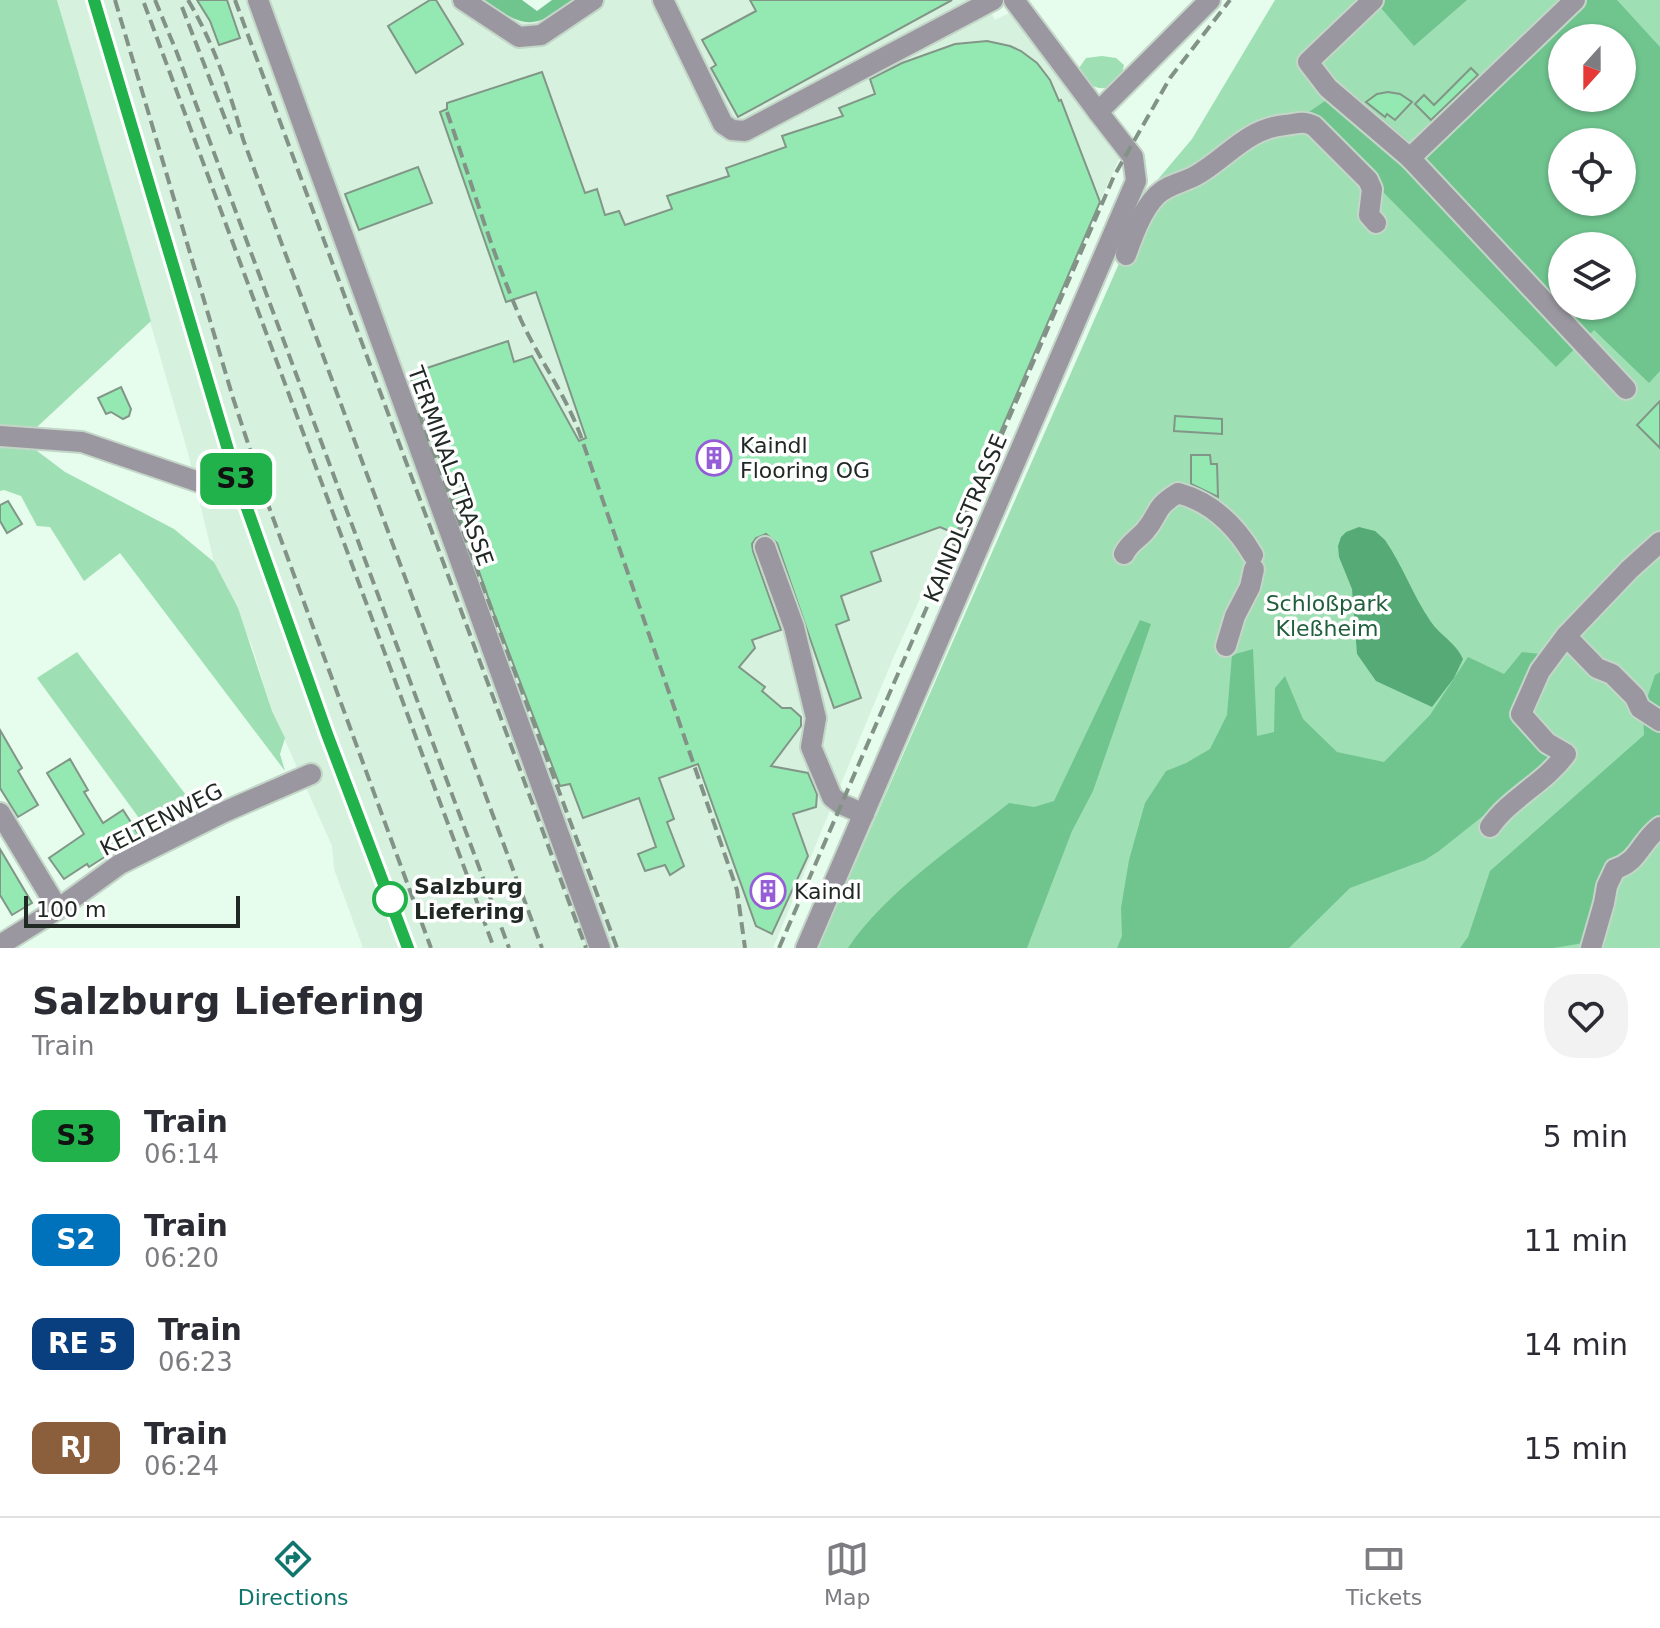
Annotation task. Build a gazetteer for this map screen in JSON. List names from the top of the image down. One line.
{"streets":{"street":["TERMINALSTRASSE","KAINDLSTRASSE","KELTENWEG"]},"parks":["Schloßpark Kleßheim"],"places":{"building":["Kaindl Flooring OG","Kaindl"],"other":["Salzburg Liefering"]},"scale_bar":"100 m","north":"bottom","page":{"on_map":"S3","scale":"100 m","heading":["Salzburg Liefering","Train"],"list":[{"mark":"S3","name":"Train","note":"06:14","value":"5 min"},{"mark":"S2","name":"Train","note":"06:20","value":"11 min"},{"mark":"RE 5","name":"Train","note":"06:23","value":"14 min"},{"mark":"RJ","name":"Train","note":"06:24","value":"15 min"}],"tabs":["Directions","Map","Tickets"]}}
